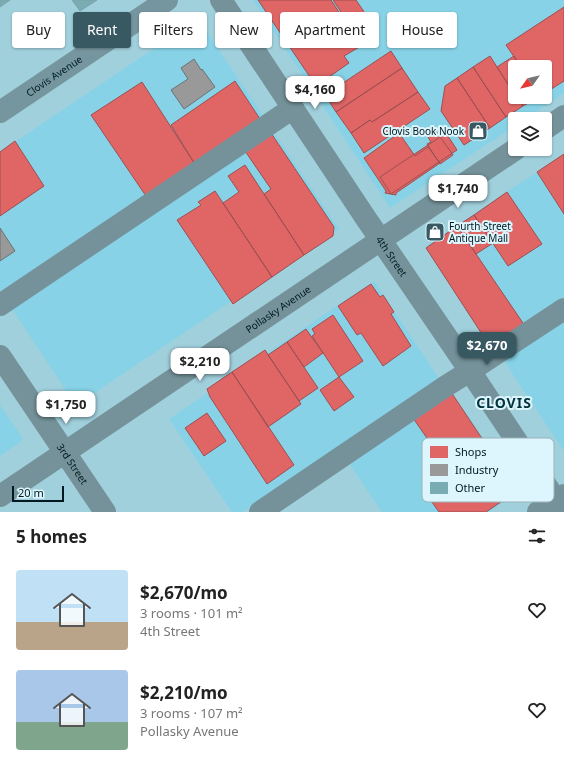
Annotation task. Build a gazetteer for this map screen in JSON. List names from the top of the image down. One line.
{"streets":{"main road":["Clovis Avenue"],"street":["4th Street","Pollasky Avenue","3rd Street"]},"crossings":[["4th Street","Pollasky Avenue"],["Pollasky Avenue","3rd Street"]],"districts":["CLOVIS"],"places":{"shop":["Clovis Book Nook","Fourth Street Antique Mall"]},"legend":["Shops","Industry","Other"],"scale_bar":"20 m","north":"bottom left","page":{"chip":["Buy","Rent","Filters","New","Apartment","House"],"price":["$4,160","$1,740","$2,670","$2,210","$1,750"],"scale":"20 m","heading":"5 homes","list":[{"name":"$2,670/mo","note":"3 rooms · 101 m² · 4th Street"},{"name":"$2,210/mo","note":"3 rooms · 107 m² · Pollasky Avenue"}]}}
